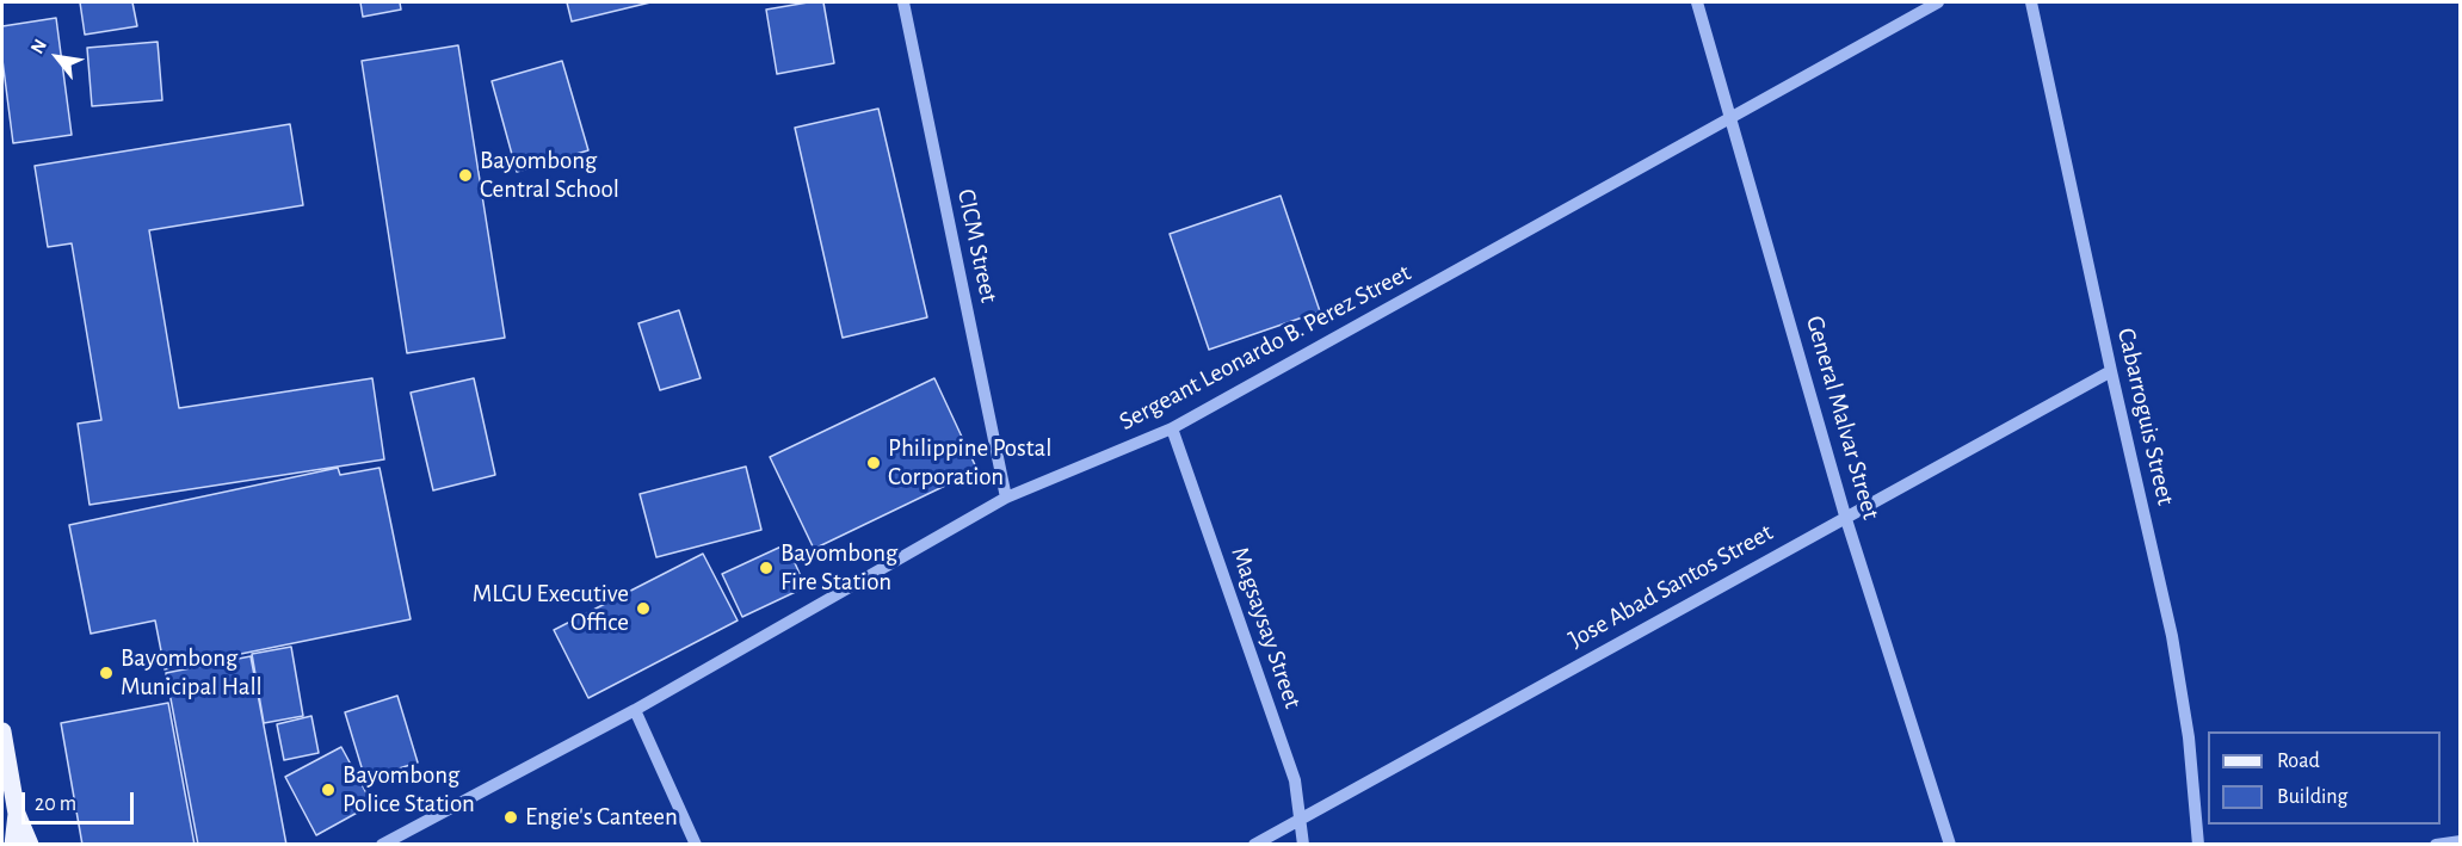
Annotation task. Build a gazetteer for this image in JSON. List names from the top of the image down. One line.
{"streets":{"street":["CICM Street","Sergeant Leonardo B. Perez Street","Cabarroguis Street","General Malvar Street","Jose Abad Santos Street","Magsaysay Street"]},"crossings":[["CICM Street","Sergeant Leonardo B. Perez Street"],["Sergeant Leonardo B. Perez Street","General Malvar Street"],["Sergeant Leonardo B. Perez Street","Magsaysay Street"],["Cabarroguis Street","Jose Abad Santos Street"],["General Malvar Street","Jose Abad Santos Street"],["Jose Abad Santos Street","Magsaysay Street"]],"places":["Bayombong Central School","Philippine Postal Corporation","Bayombong Fire Station","MLGU Executive Office","Bayombong Municipal Hall","Bayombong Police Station","Engie's Canteen"],"legend":["Road","Building"],"scale_bar":"20 m","north":"top left"}
